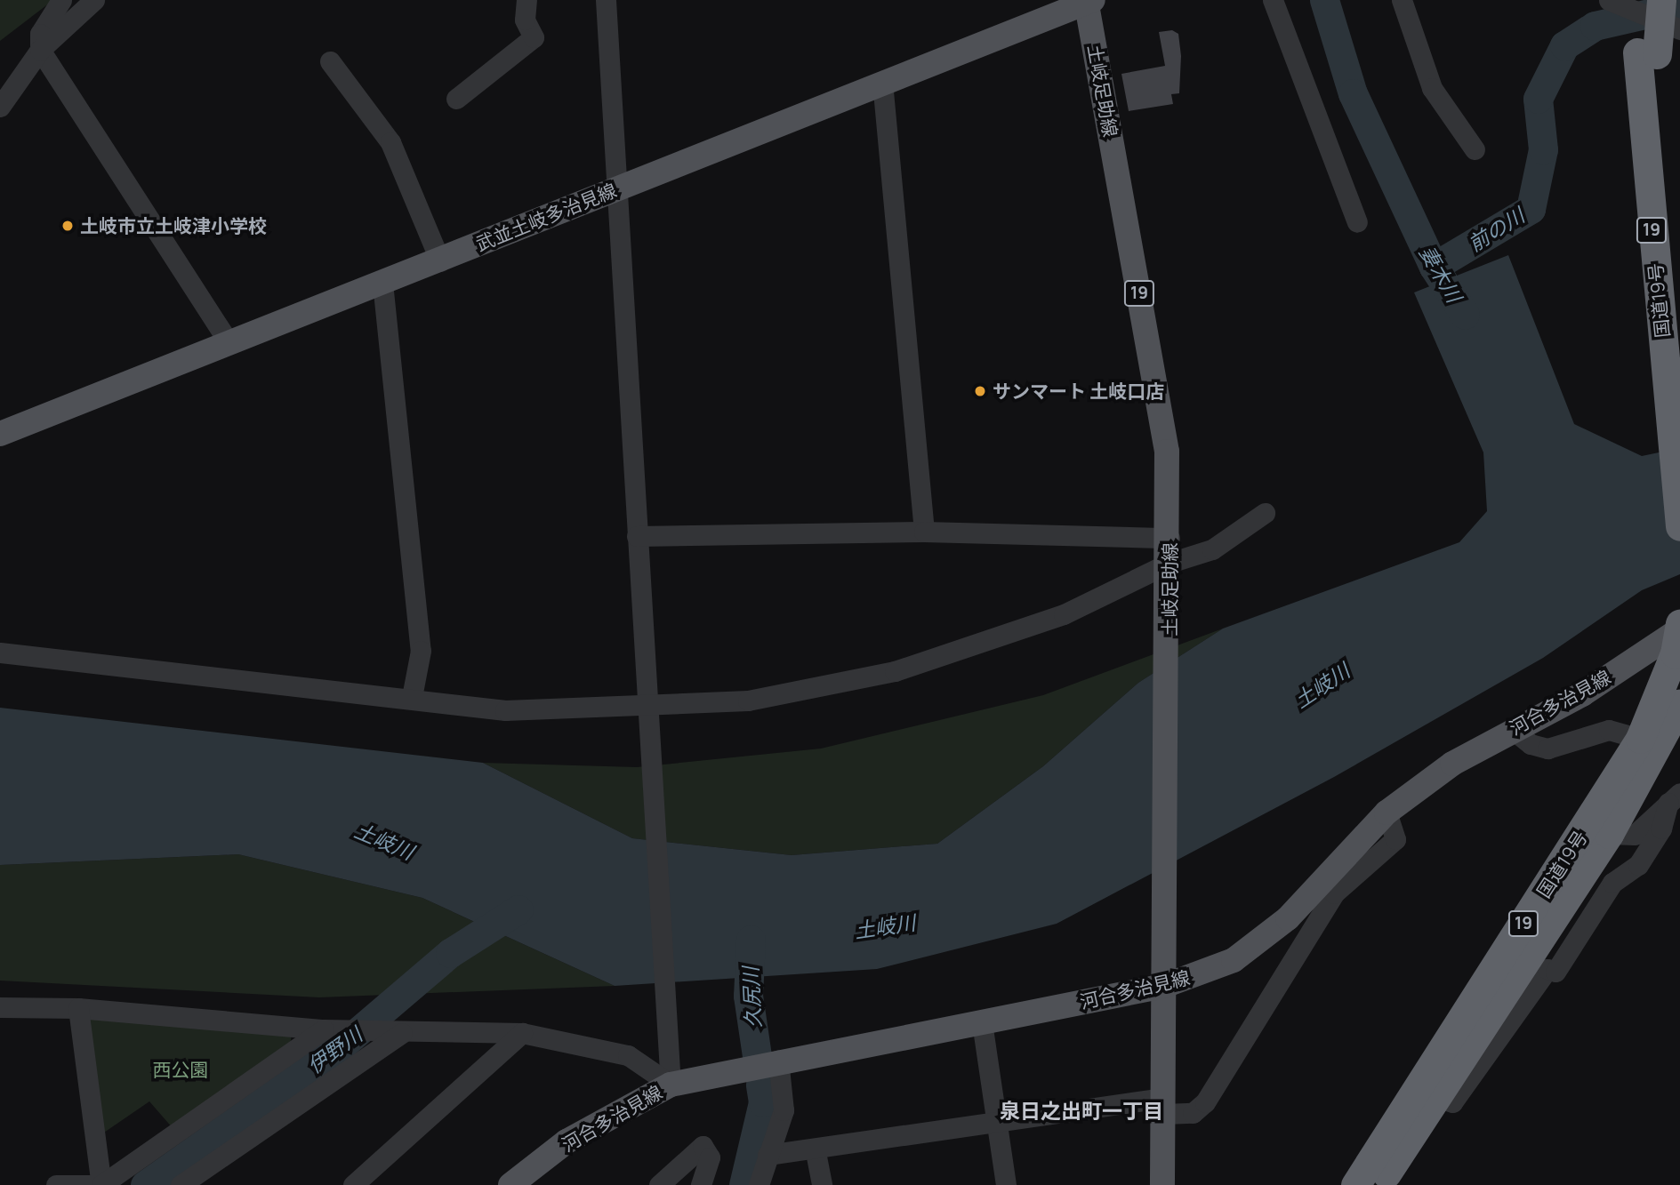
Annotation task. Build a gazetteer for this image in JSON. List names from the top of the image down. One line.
{"streets":{"highway":["19","国道19号"],"main road":["土岐足助線","武並土岐多治見線","河合多治見線"]},"crossings":[["土岐足助線","武並土岐多治見線"],["土岐足助線","河合多治見線"],["国道19号","河合多治見線"]],"districts":["泉日之出町一丁目"],"water":["前の川","妻木川","土岐川","久尻川","伊野川"],"parks":["西公園"],"places":["土岐市立土岐津小学校","サンマート 土岐口店"]}
